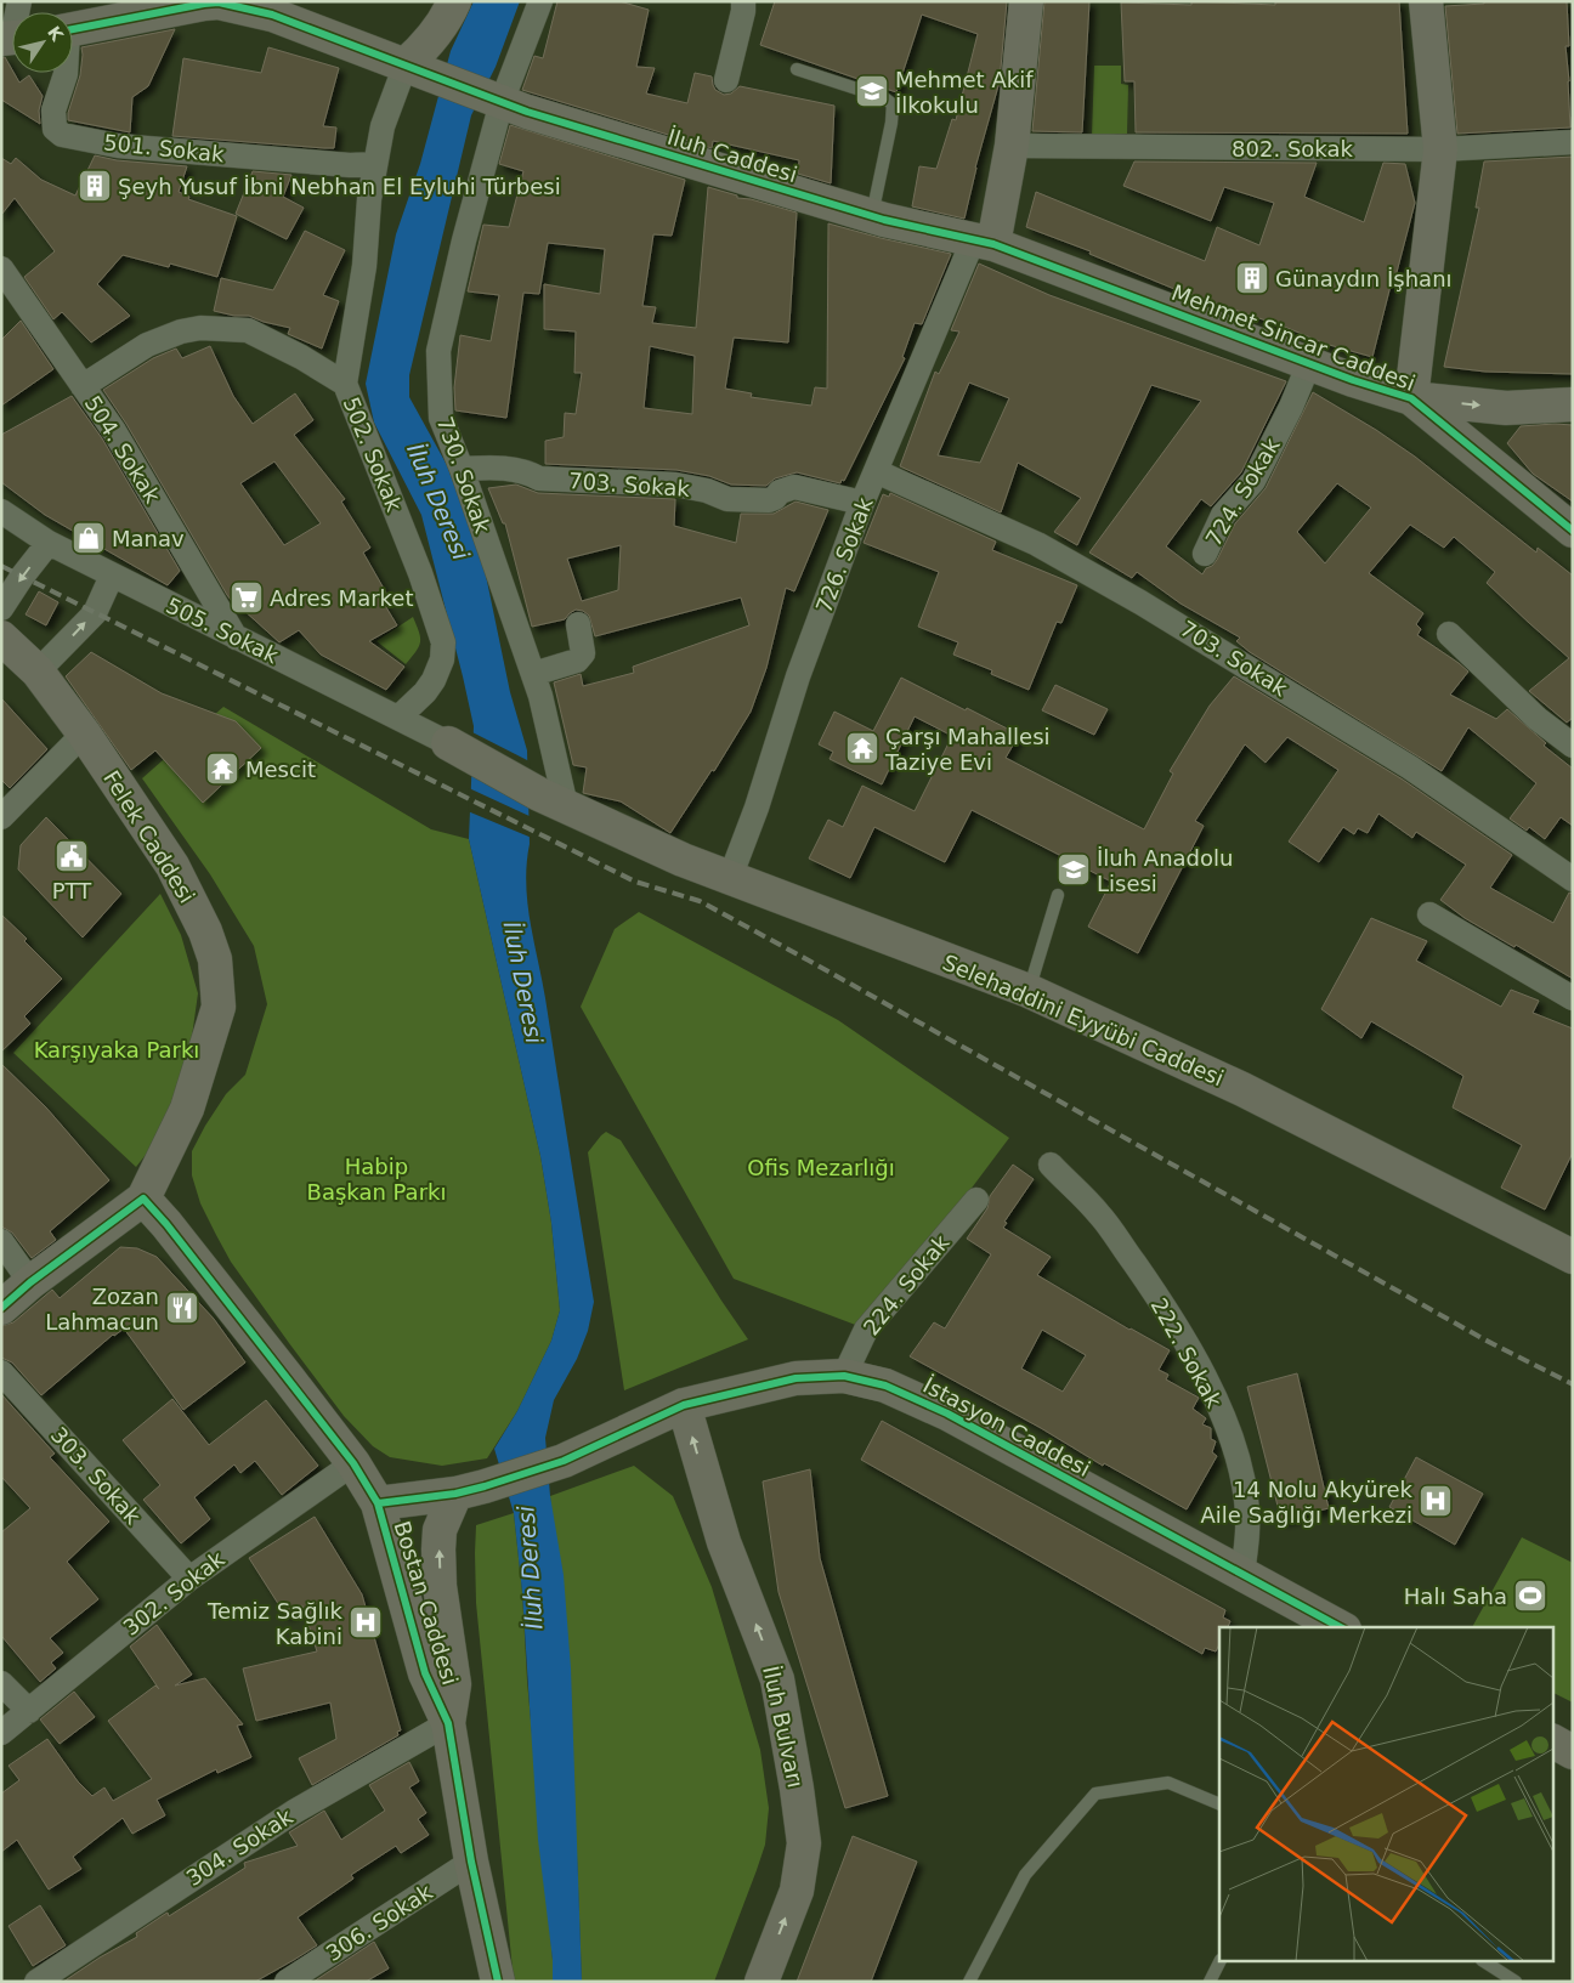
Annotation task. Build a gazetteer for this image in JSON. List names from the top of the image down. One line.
{"streets":{"street":["501. Sokak","802. Sokak","İluh Caddesi","Mehmet Sincar Caddesi","504. Sokak","502. Sokak","730. Sokak","703. Sokak","724. Sokak","726. Sokak","505. Sokak","Felek Caddesi","Selehaddini Eyyübi Caddesi","224. Sokak","222. Sokak","İstasyon Caddesi","303. Sokak","302. Sokak","Bostan Caddesi","İluh Bulvarı","304. Sokak","306. Sokak"]},"crossings":[["501. Sokak","502. Sokak"],["İluh Caddesi","Mehmet Sincar Caddesi"],["İluh Caddesi","502. Sokak"],["İluh Caddesi","730. Sokak"],["İluh Caddesi","726. Sokak"],["Mehmet Sincar Caddesi","724. Sokak"],["Mehmet Sincar Caddesi","726. Sokak"],["504. Sokak","505. Sokak"],["502. Sokak","505. Sokak"],["730. Sokak","703. Sokak"],["730. Sokak","Selehaddini Eyyübi Caddesi"],["703. Sokak","726. Sokak"],["726. Sokak","Selehaddini Eyyübi Caddesi"],["505. Sokak","Selehaddini Eyyübi Caddesi"],["Felek Caddesi","Bostan Caddesi"],["224. Sokak","İstasyon Caddesi"],["222. Sokak","İstasyon Caddesi"],["İstasyon Caddesi","Bostan Caddesi"],["İstasyon Caddesi","İluh Bulvarı"],["303. Sokak","302. Sokak"],["302. Sokak","Bostan Caddesi"],["Bostan Caddesi","304. Sokak"],["Bostan Caddesi","306. Sokak"]],"water":["İluh Deresi"],"parks":["Karşıyaka Parkı","Habip Başkan Parkı","Ofis Mezarlığı"],"places":{"school or university":["Mehmet Akif İlkokulu","İluh Anadolu Lisesi"],"building":["Şeyh Yusuf İbni Nebhan El Eyluhi Türbesi","Günaydın İşhanı"],"shop":["Manav"],"supermarket":["Adres Market"],"temple":["Çarşı Mahallesi Taziye Evi","Mescit"],"public building":["PTT"],"restaurant":["Zozan Lahmacun"],"hospital":["14 Nolu Akyürek Aile Sağlığı Merkezi","Temiz Sağlık Kabini"],"sports":["Halı Saha"]},"north":"top right"}
